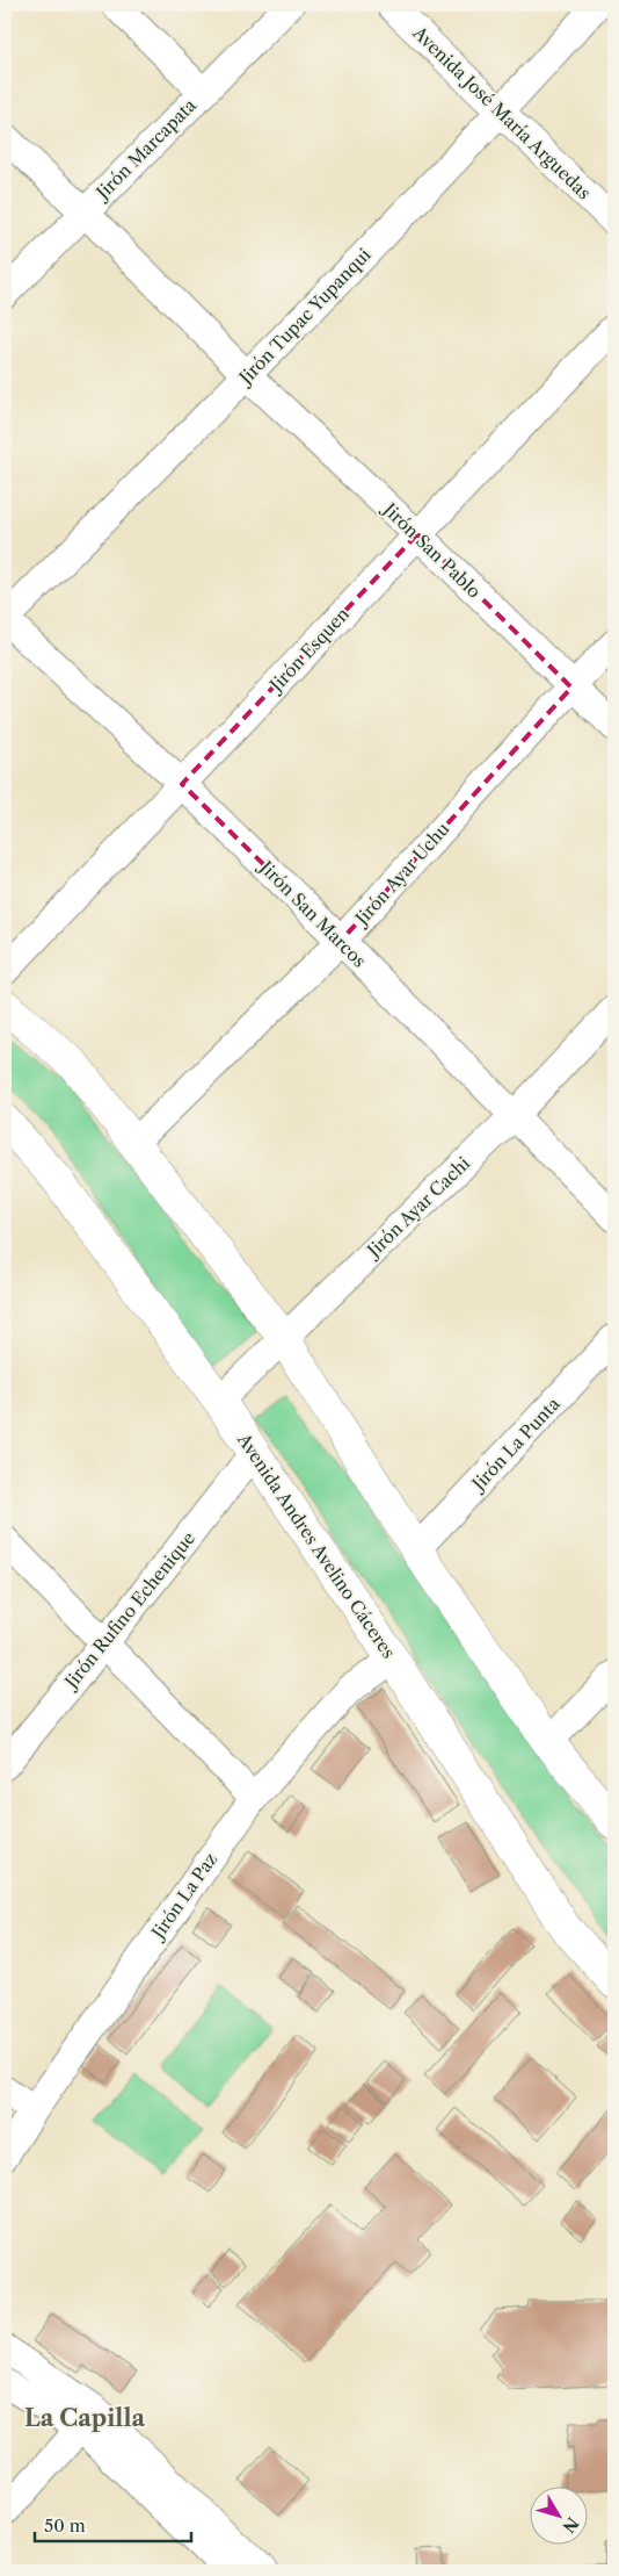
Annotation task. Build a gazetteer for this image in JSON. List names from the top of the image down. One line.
{"streets":{"main road":["Avenida Andres Avelino Cáceres"],"street":["Avenida José María Arguedas","Jirón Marcapata","Jirón Tupac Yupanqui","Jirón San Pablo","Jirón Esquen","Jirón Ayar Uchu","Jirón San Marcos","Jirón Ayar Cachi","Jirón La Punta","Jirón Rufino Echenique","Jirón La Paz"]},"crossings":[["Avenida José María Arguedas","Jirón Tupac Yupanqui"],["Jirón Marcapata","Jirón San Pablo"],["Jirón Tupac Yupanqui","Jirón San Pablo"],["Jirón Tupac Yupanqui","Jirón San Marcos"],["Jirón San Pablo","Jirón Esquen"],["Jirón San Pablo","Jirón Ayar Uchu"],["Jirón Esquen","Jirón San Marcos"],["Jirón Ayar Uchu","Jirón San Marcos"],["Jirón San Marcos","Jirón Ayar Cachi"],["Jirón Ayar Cachi","Avenida Andres Avelino Cáceres"],["Avenida Andres Avelino Cáceres","Jirón Rufino Echenique"],["Avenida Andres Avelino Cáceres","Jirón La Paz"]],"districts":["La Capilla"],"scale_bar":"50 m","north":"bottom right"}
